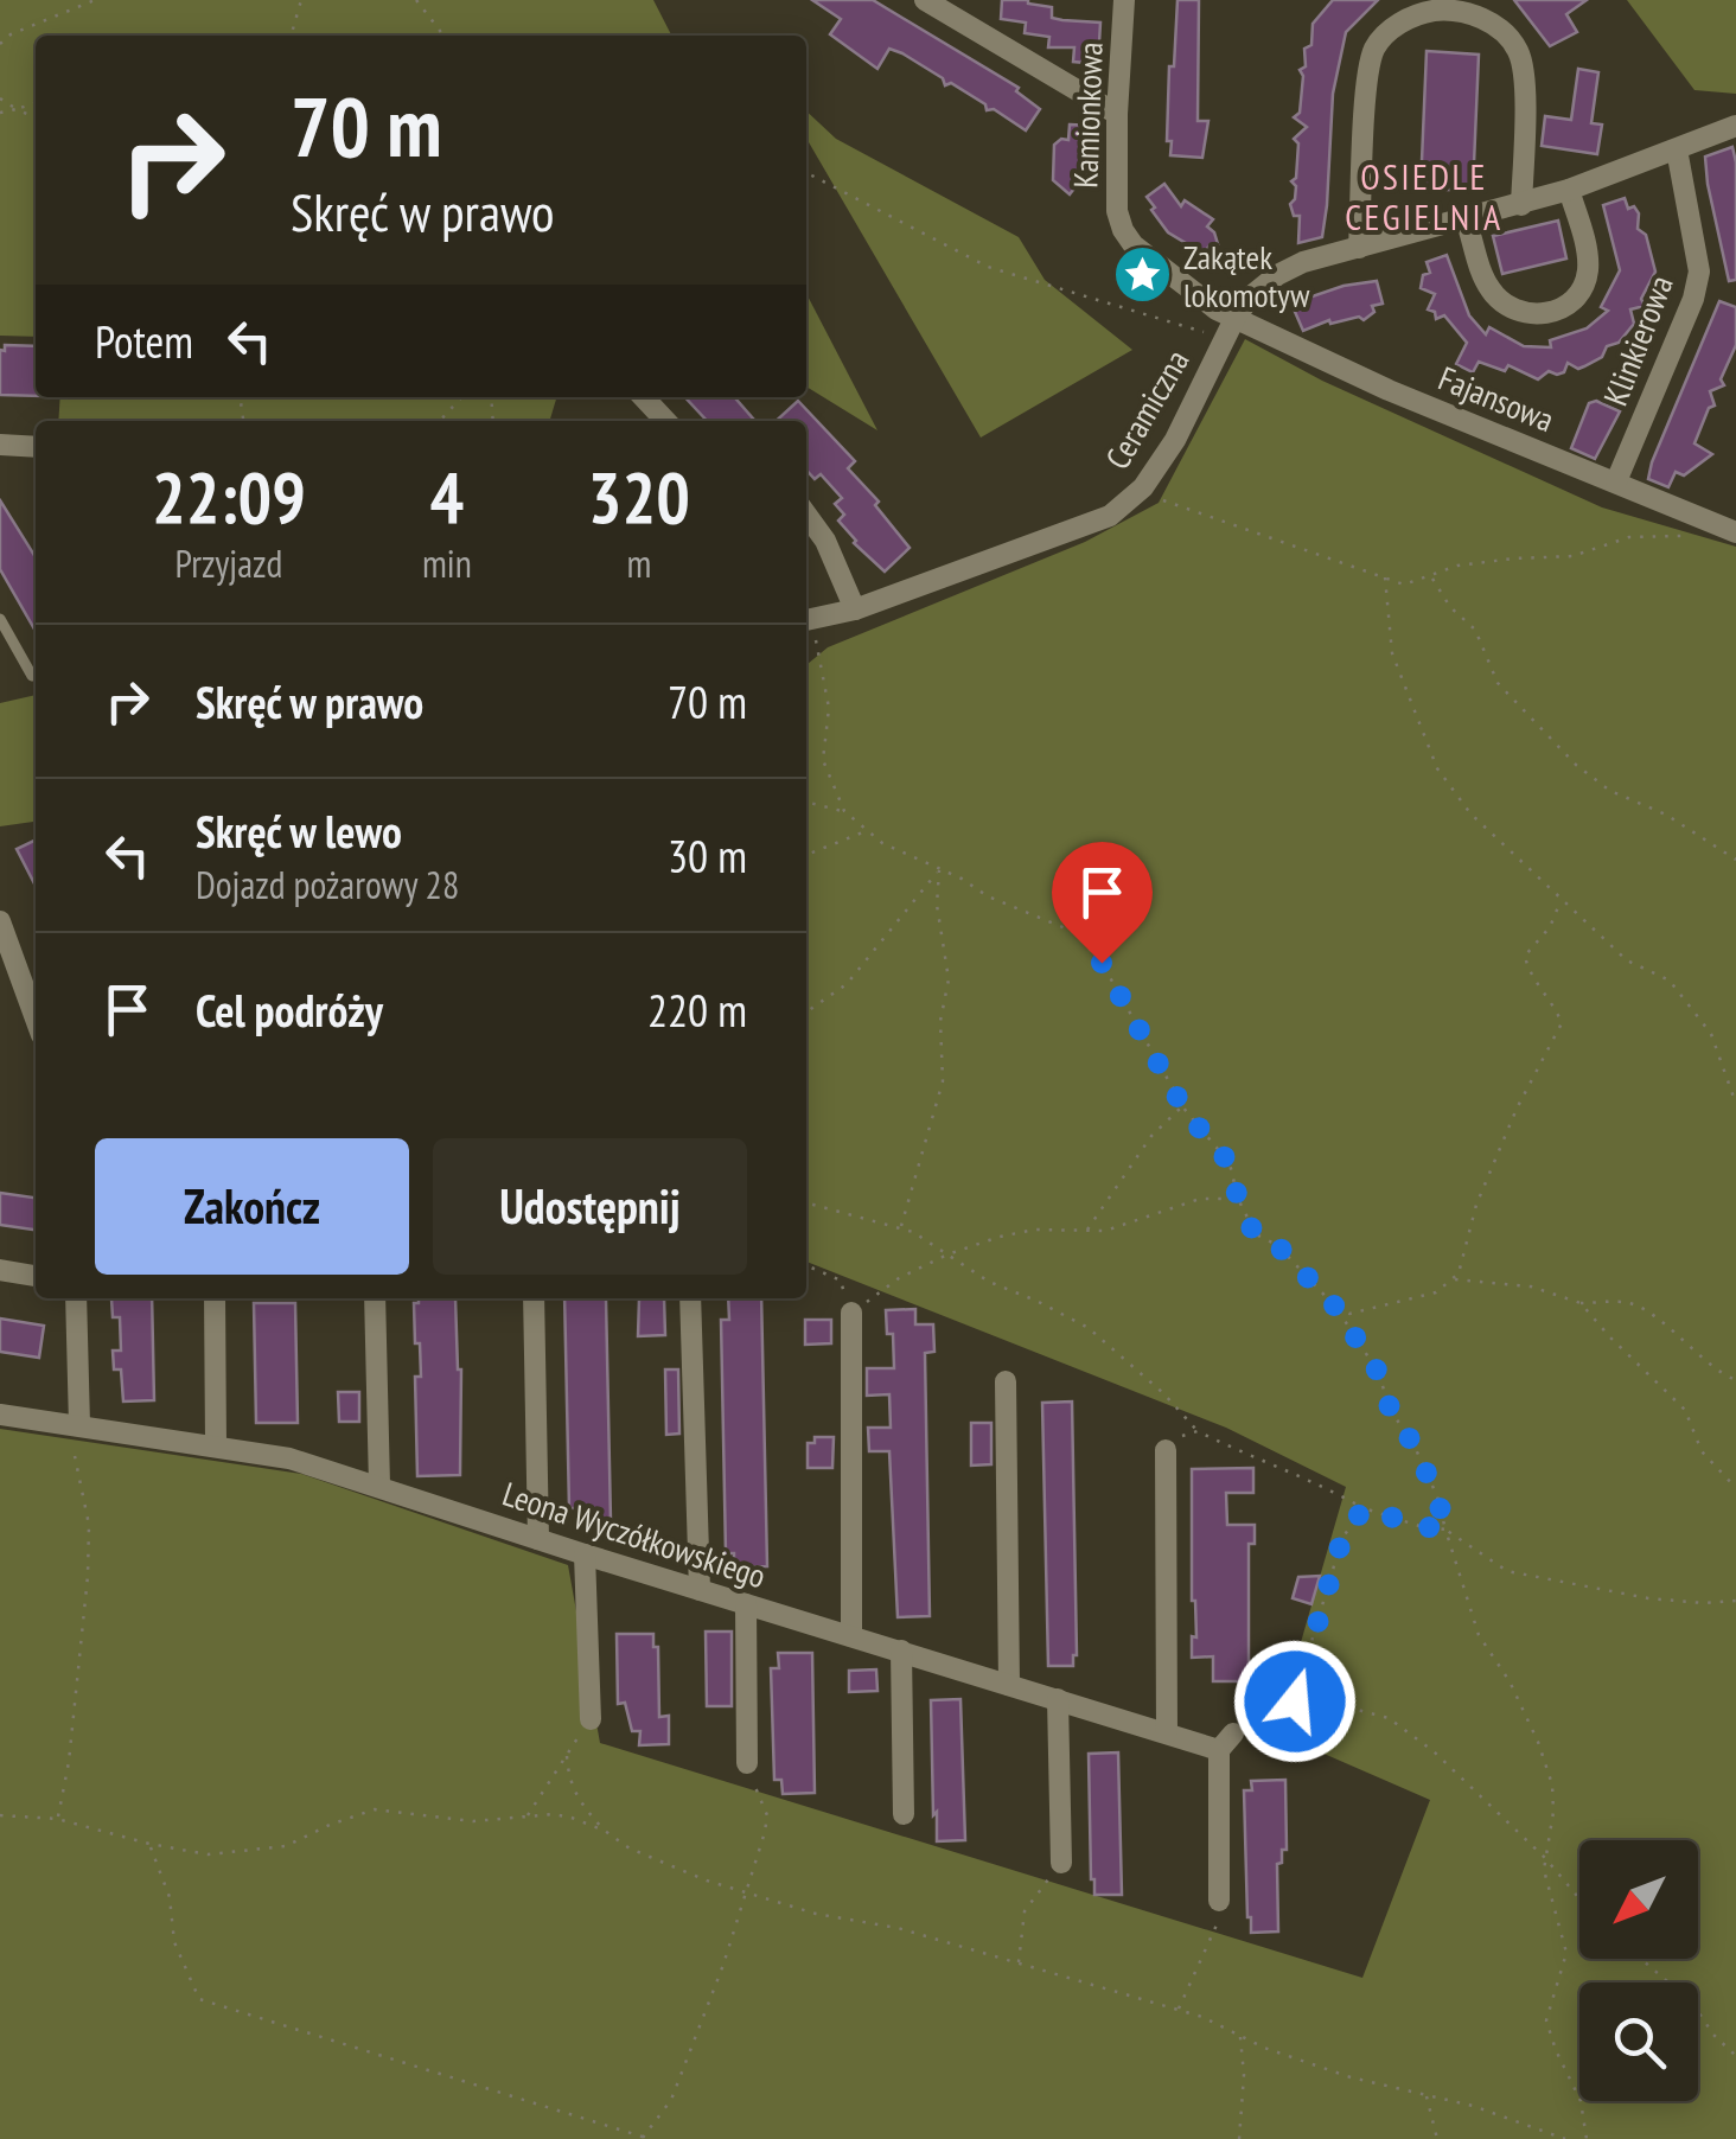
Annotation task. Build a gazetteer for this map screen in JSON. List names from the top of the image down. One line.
{"streets":{"street":["Kamionkowa","Klinkierowa","Fajansowa","Ceramiczna","Leona Wyczółkowskiego"]},"crossings":[["Kamionkowa","Fajansowa"],["Kamionkowa","Ceramiczna"],["Klinkierowa","Fajansowa"],["Klinkierowa","Ceramiczna"],["Fajansowa","Ceramiczna"]],"districts":["OSIEDLE CEGIELNIA"],"places":{"place":["Zakątek lokomotyw"]},"north":"bottom left","page":{"turn":["70 m","Skręć w prawo"],"then":"Potem","eta":["22:09","Przyjazd","4","min","320","m"],"list":[{"name":"Skręć w prawo","value":"70 m"},{"name":"Skręć w lewo","note":"Dojazd pożarowy 28","value":"30 m"},{"name":"Cel podróży","value":"220 m"}],"buttons":["Zakończ","Udostępnij"]}}
